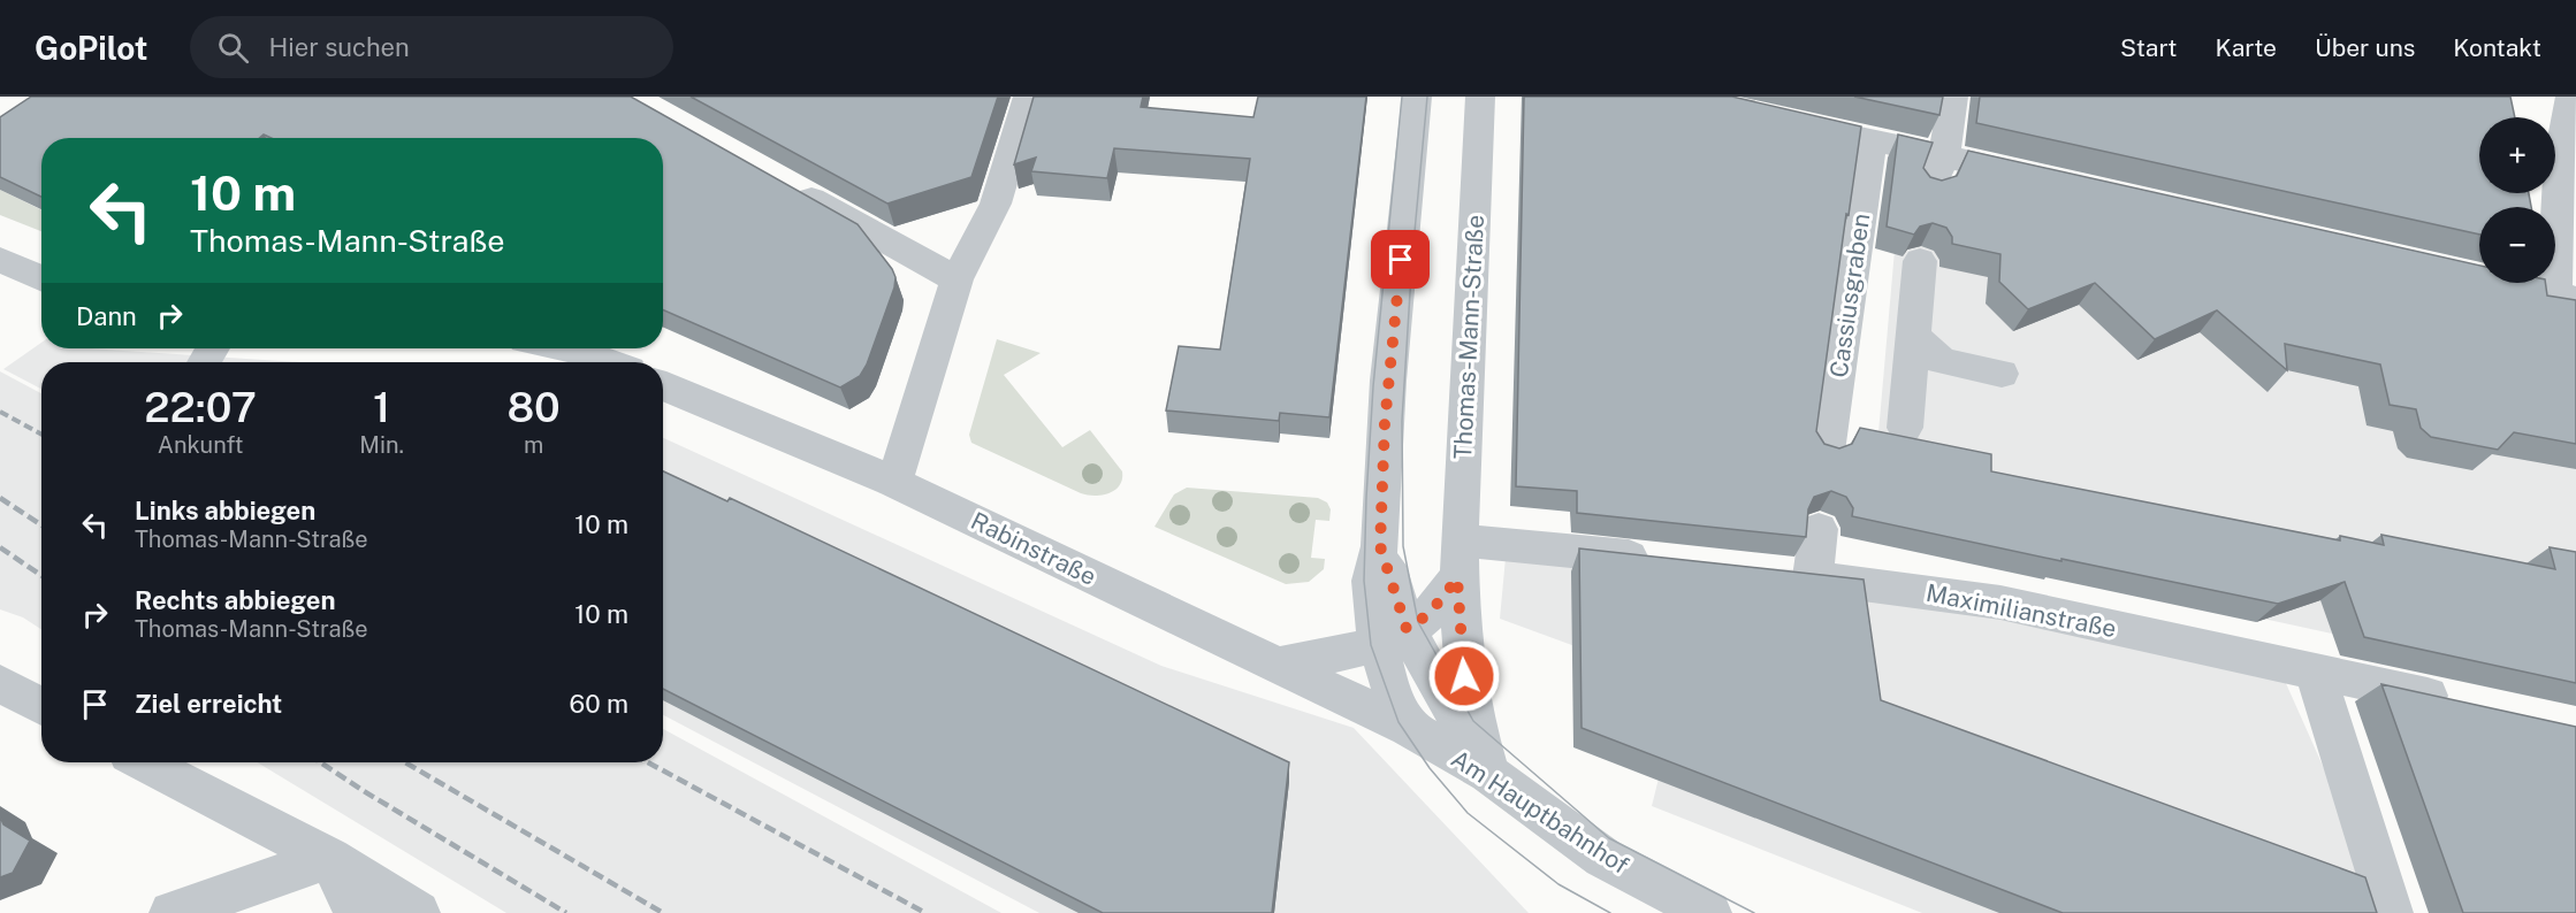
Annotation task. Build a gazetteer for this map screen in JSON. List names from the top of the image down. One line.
{"streets":{"street":["Cassiusgraben","Thomas-Mann-Straße","Rabinstraße","Maximilianstraße","Am Hauptbahnhof"]},"crossings":[["Thomas-Mann-Straße","Am Hauptbahnhof"],["Rabinstraße","Am Hauptbahnhof"]],"page":{"header":"GoPilot","search":"Hier suchen","nav":["Start","Karte","Über uns","Kontakt"],"map_buttons":["+","−"],"turn":["10 m","Thomas-Mann-Straße"],"then":"Dann","eta":["22:07","Ankunft","1","Min.","80","m"],"list":[{"name":"Links abbiegen","note":"Thomas-Mann-Straße","value":"10 m"},{"name":"Rechts abbiegen","note":"Thomas-Mann-Straße","value":"10 m"},{"name":"Ziel erreicht","value":"60 m"}]}}
